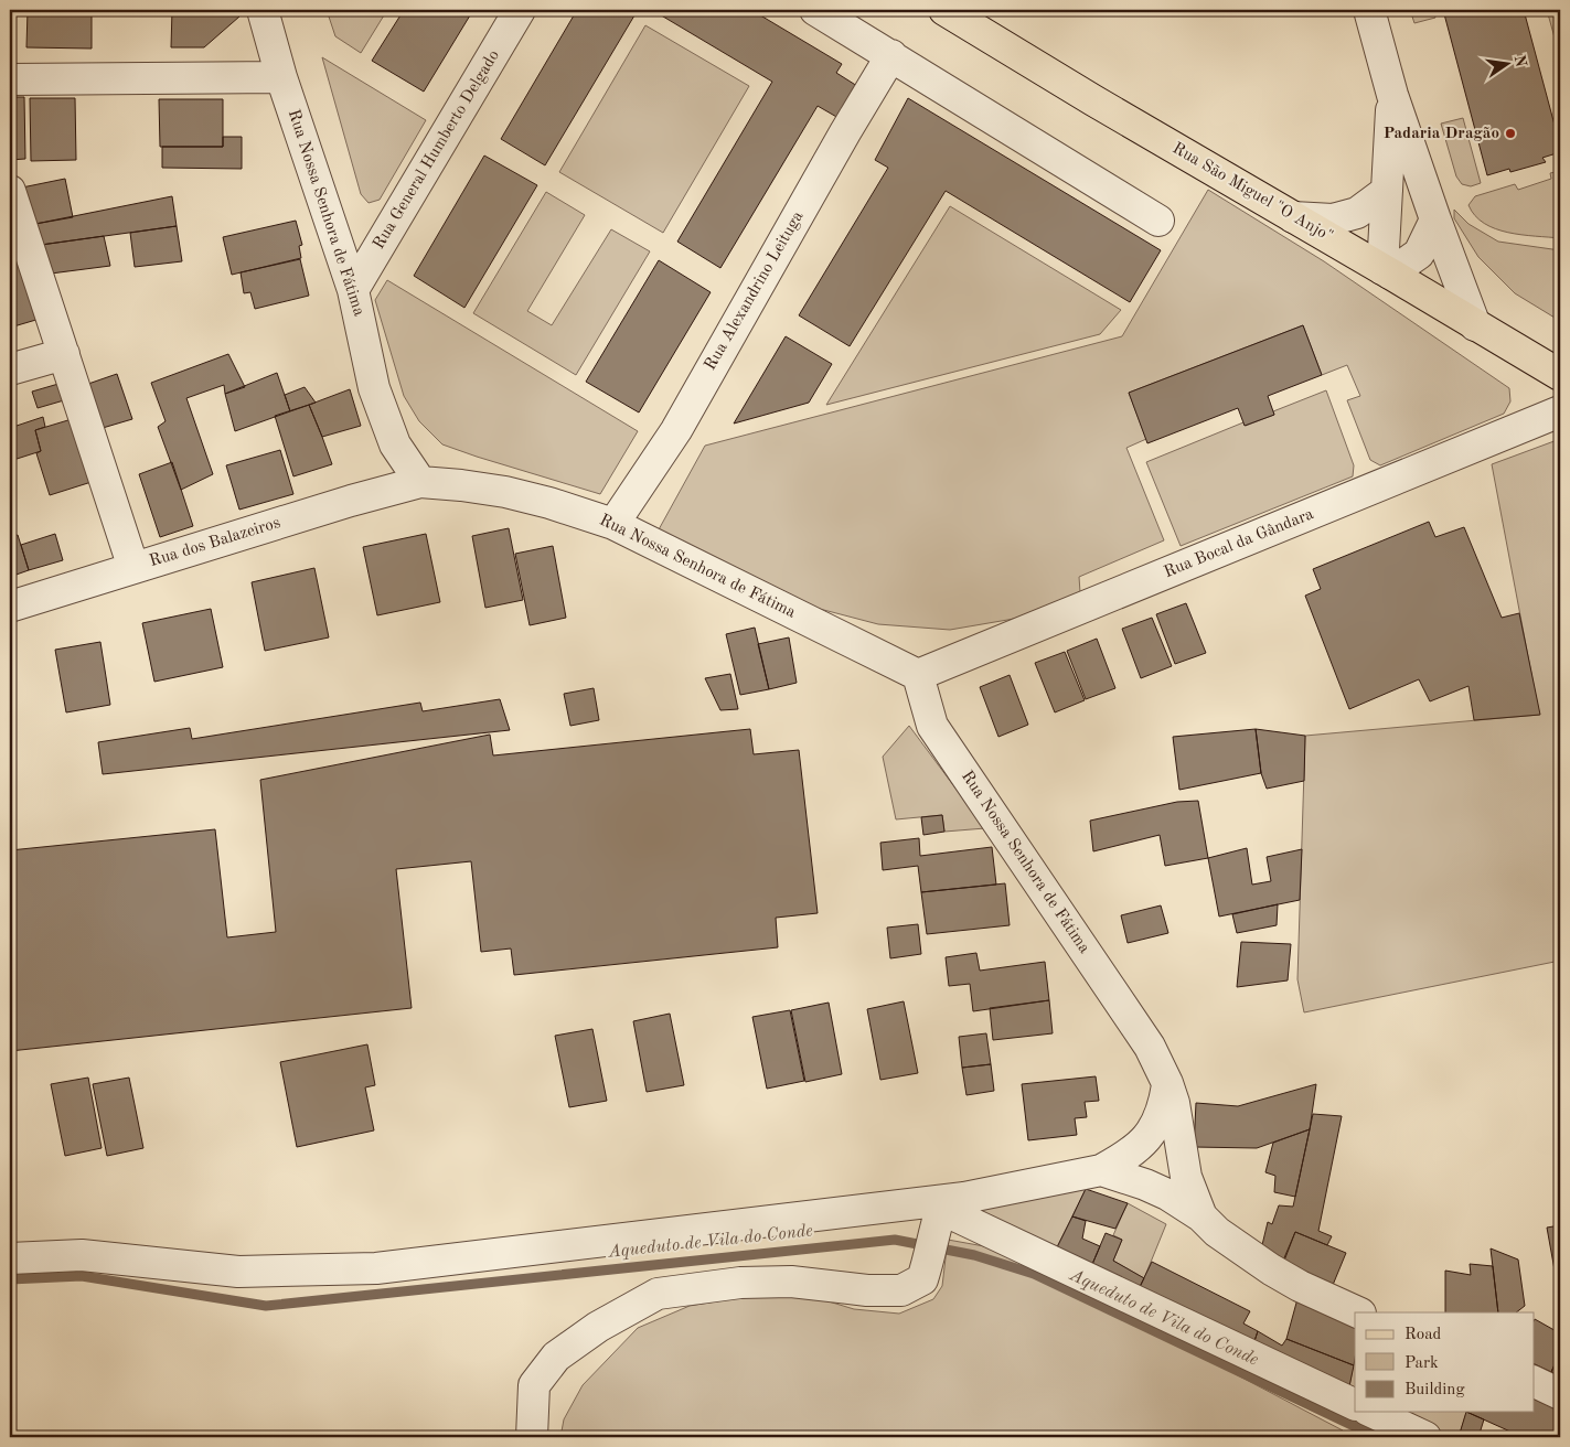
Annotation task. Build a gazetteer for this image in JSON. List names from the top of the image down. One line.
{"streets":{"main road":["Rua São Miguel \"O Anjo\""],"street":["Rua General Humberto Delgado","Rua Nossa Senhora de Fátima","Rua Alexandrino Leituga","Rua dos Balazeiros","Rua Bocal da Gândara"]},"crossings":[["Rua General Humberto Delgado","Rua Nossa Senhora de Fátima"],["Rua Nossa Senhora de Fátima","Rua Alexandrino Leituga"],["Rua Nossa Senhora de Fátima","Rua dos Balazeiros"],["Rua Nossa Senhora de Fátima","Rua Bocal da Gândara"]],"water":["Aqueduto de Vila do Conde"],"places":["Padaria Dragão"],"legend":["Road","Park","Building"],"north":"right"}
